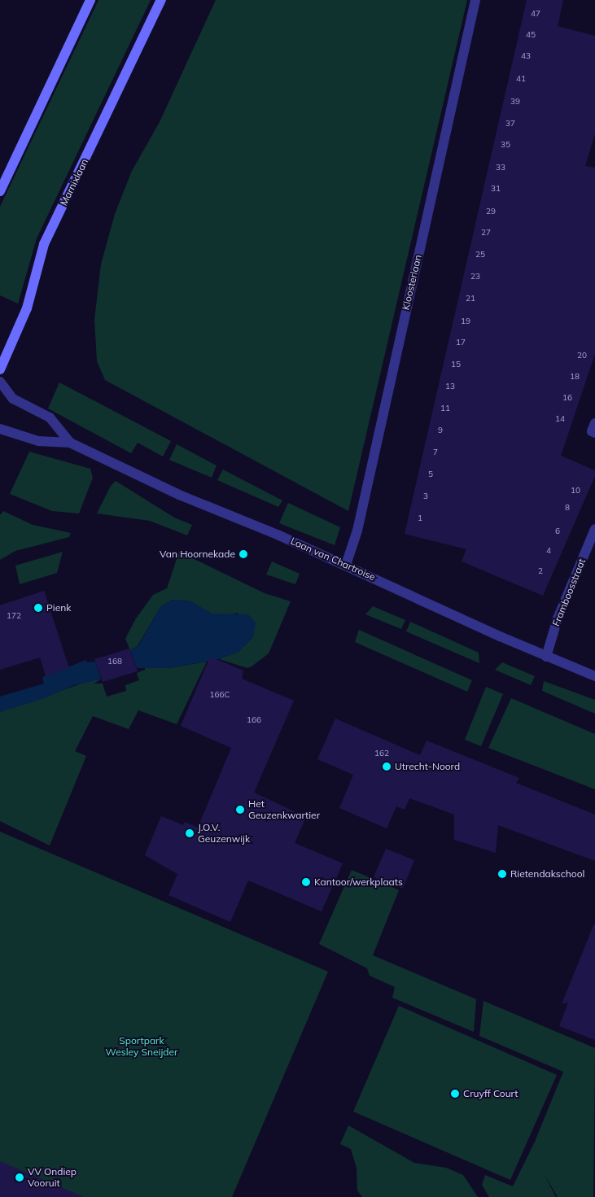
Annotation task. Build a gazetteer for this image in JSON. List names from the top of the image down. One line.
{"streets":{"main road":["Marnixlaan"],"street":["Kloosterlaan","Laan van Chartroise","Framboosstraat"]},"crossings":[["Kloosterlaan","Laan van Chartroise"],["Laan van Chartroise","Framboosstraat"]],"parks":["Sportpark Wesley Sneijder"],"places":["Van Hoornekade","Pienk","Utrecht-Noord","Het Geuzenkwartier","J.O.V. Geuzenwijk","Rietendakschool","Kantoor/werkplaats","Cruyff Court","VV Ondiep Vooruit"],"house_numbers":["47","45","43","41","39","37","35","33","31","29","27","25","23","21","19","17","20","15","18","13","16","11","14","9","7","5","10","3","8","1","6","4","2","172","168","166C","166","162"]}
